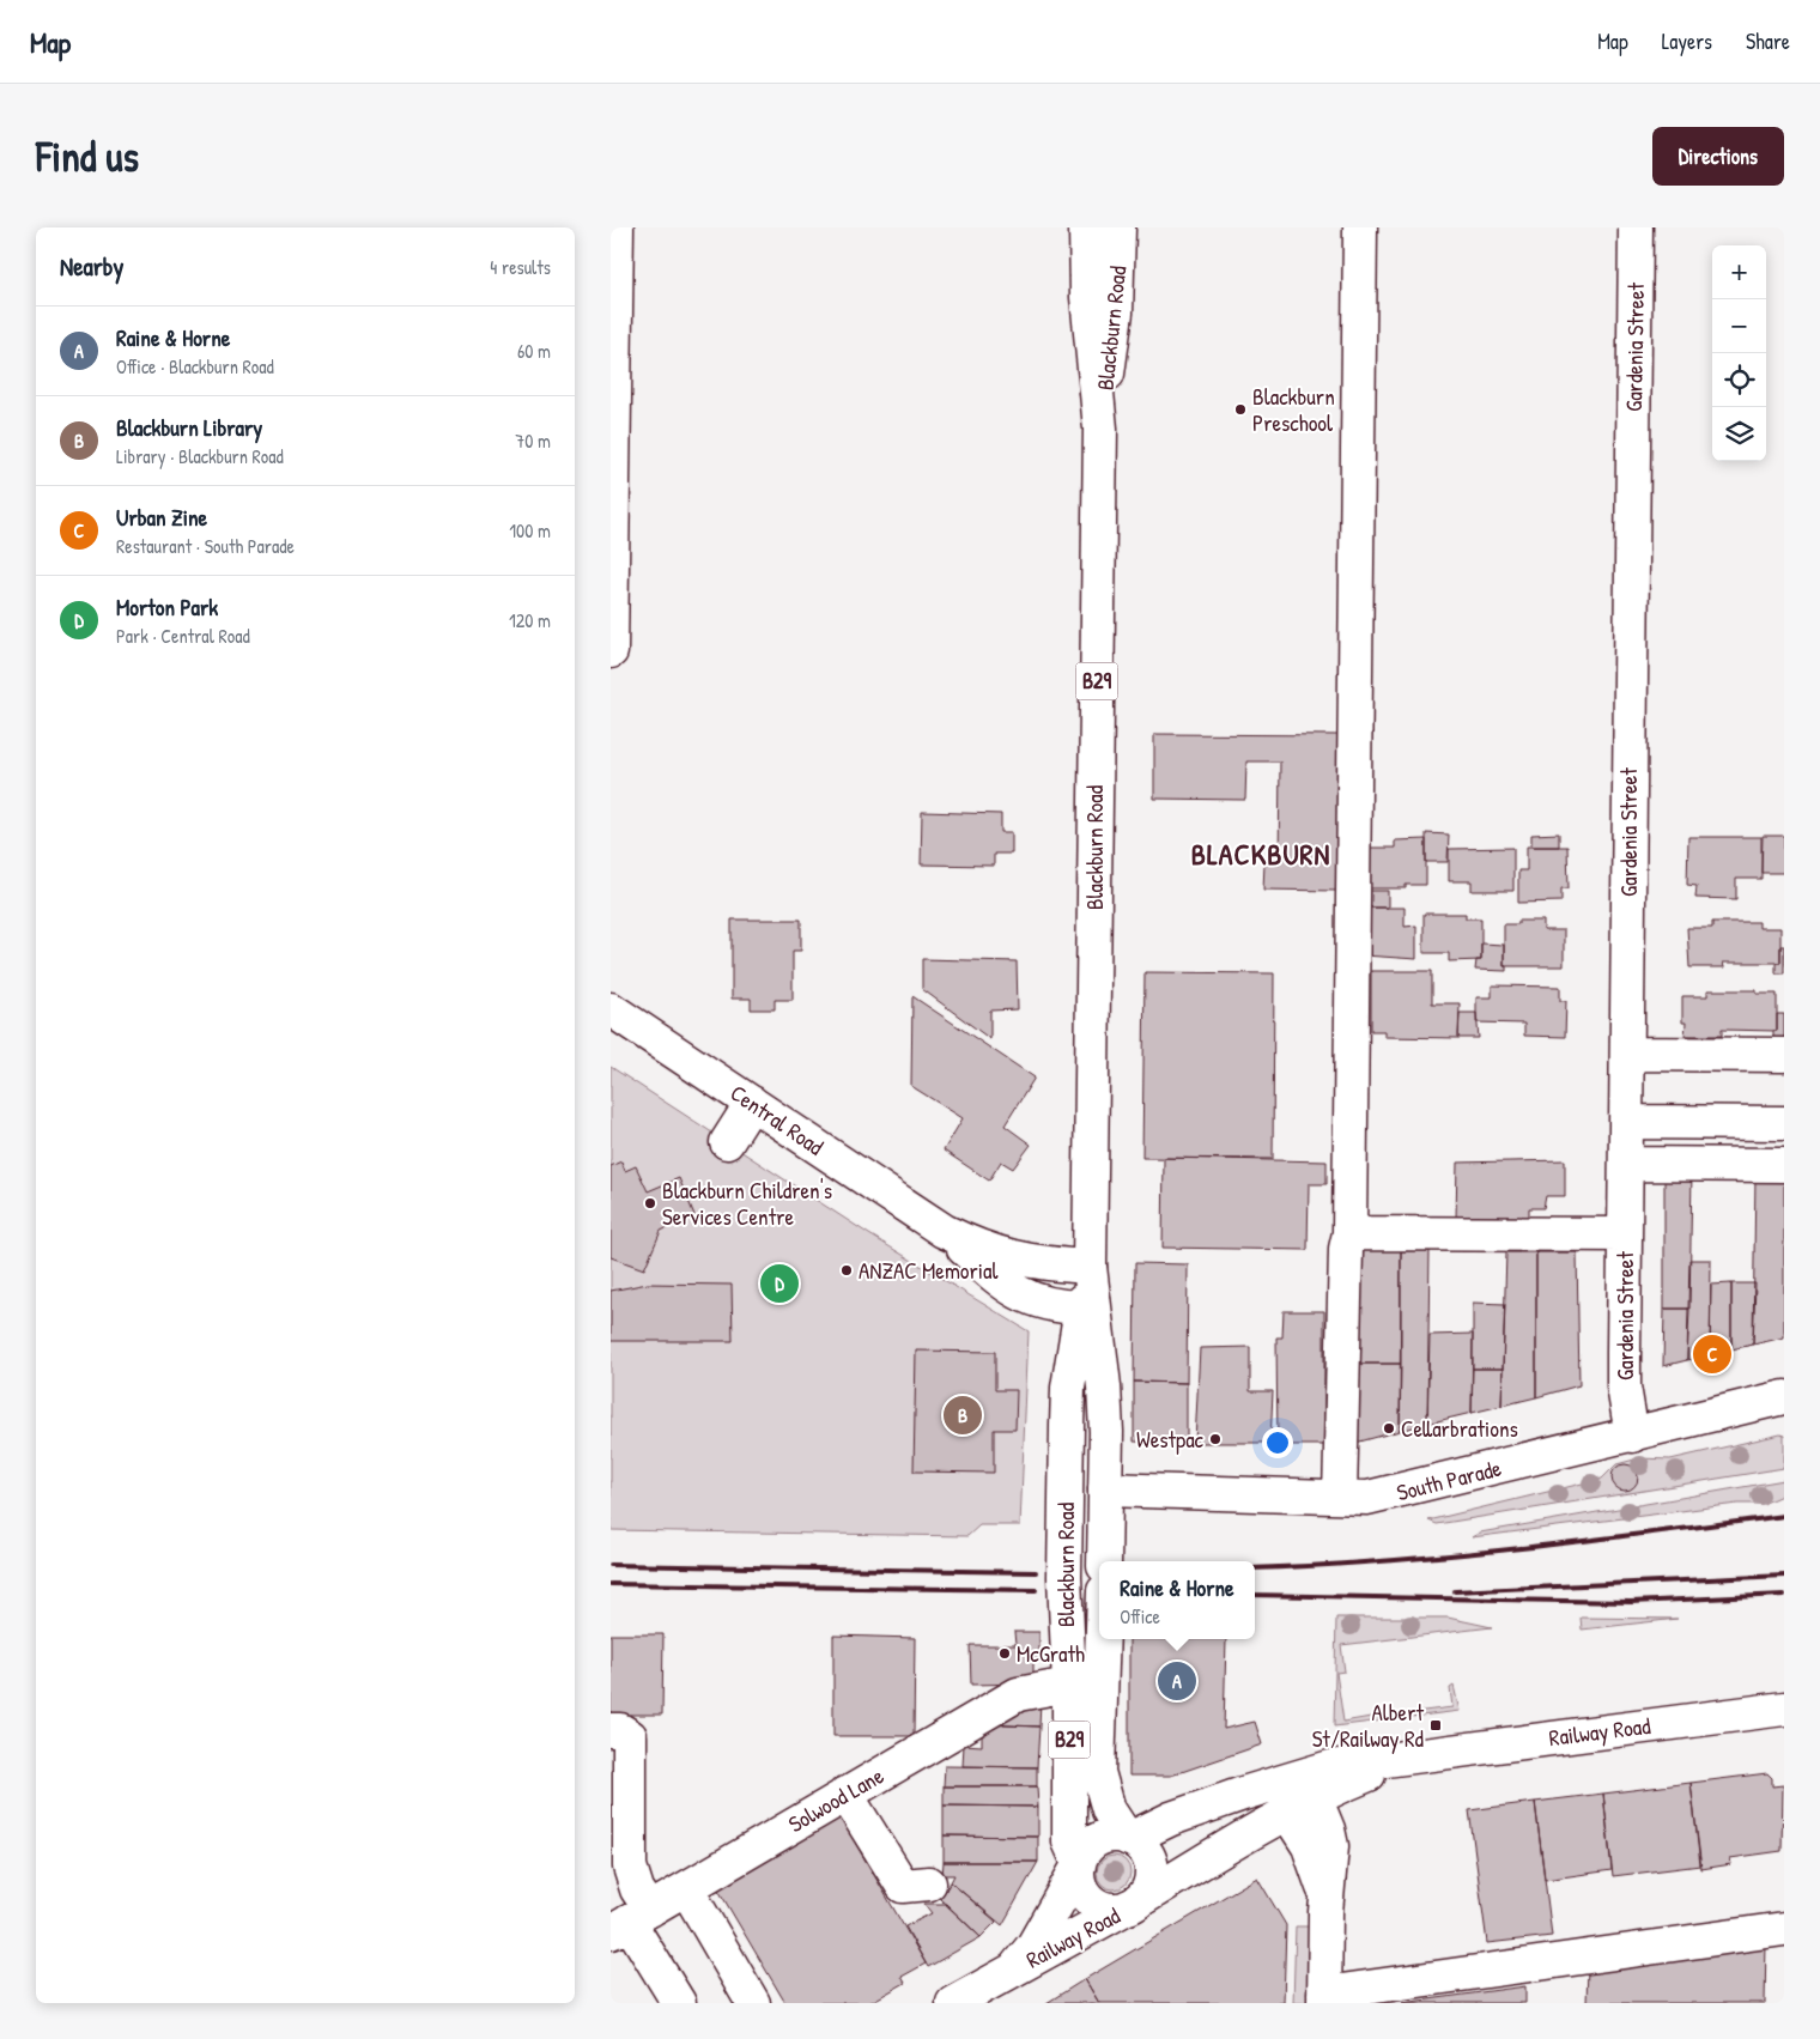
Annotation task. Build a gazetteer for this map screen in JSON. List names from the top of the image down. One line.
{"streets":{"street":["Blackburn Road","Gardenia Street","B29","Central Road","South Parade","Railway Road","Solwood Lane"]},"crossings":[["Blackburn Road","B29"],["Blackburn Road","Central Road"],["Blackburn Road","South Parade"],["Blackburn Road","Railway Road"],["Blackburn Road","Solwood Lane"],["Gardenia Street","South Parade"],["B29","Railway Road"]],"districts":["BLACKBURN"],"places":{"other":["Blackburn Preschool","Blackburn Children's Services Centre","ANZAC Memorial","Cellarbrations","Westpac","McGrath"],"transit":["Albert St/Railway Rd"]},"page":{"header":"Map","nav":["Map","Layers","Share"],"buttons":"Directions","title":"Find us","heading":["Nearby","4 results"],"map_buttons":["+","−"],"list":[{"mark":"A","name":"Raine & Horne","note":"Office · Blackburn Road","value":"60 m"},{"mark":"B","name":"Blackburn Library","note":"Library · Blackburn Road","value":"70 m"},{"mark":"C","name":"Urban Zine","note":"Restaurant · South Parade","value":"100 m"},{"mark":"D","name":"Morton Park","note":"Park · Central Road","value":"120 m"}],"pins":["D","C","B","A"],"popup":["Raine & Horne","Office"]}}
